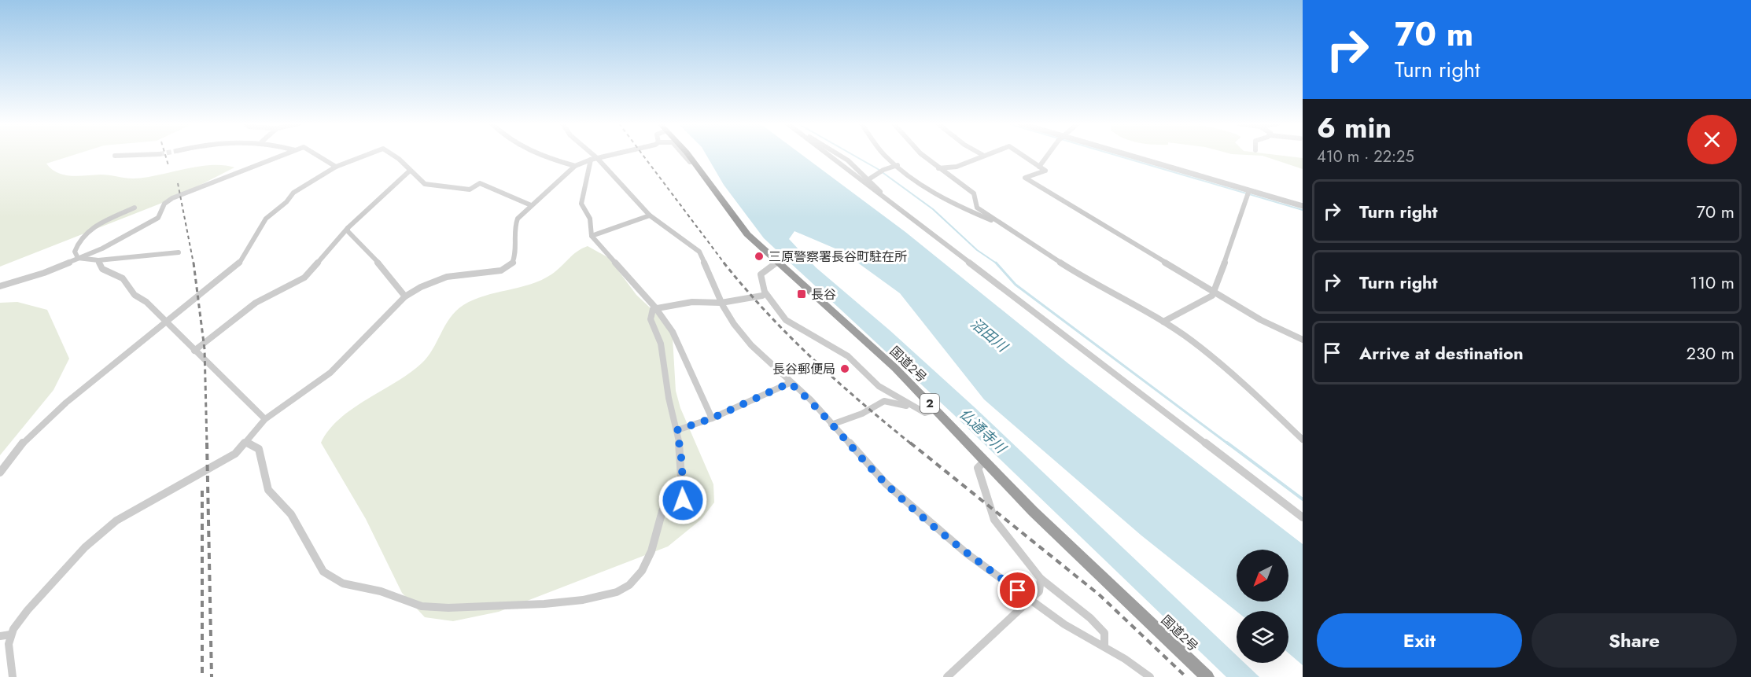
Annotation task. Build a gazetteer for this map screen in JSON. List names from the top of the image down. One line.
{"streets":{"highway":["国道2号","2"]},"water":["沼田川","仏通寺川"],"places":{"other":["三原警察署長谷町駐在所","長谷郵便局"],"transit":["長谷"]},"north":"bottom left","page":{"turn":["70 m","Turn right"],"heading":["6 min","410 m · 22:25"],"list":[{"name":"Turn right","value":"70 m"},{"name":"Turn right","value":"110 m"},{"name":"Arrive at destination","value":"230 m"}],"buttons":["Exit","Share"]}}
